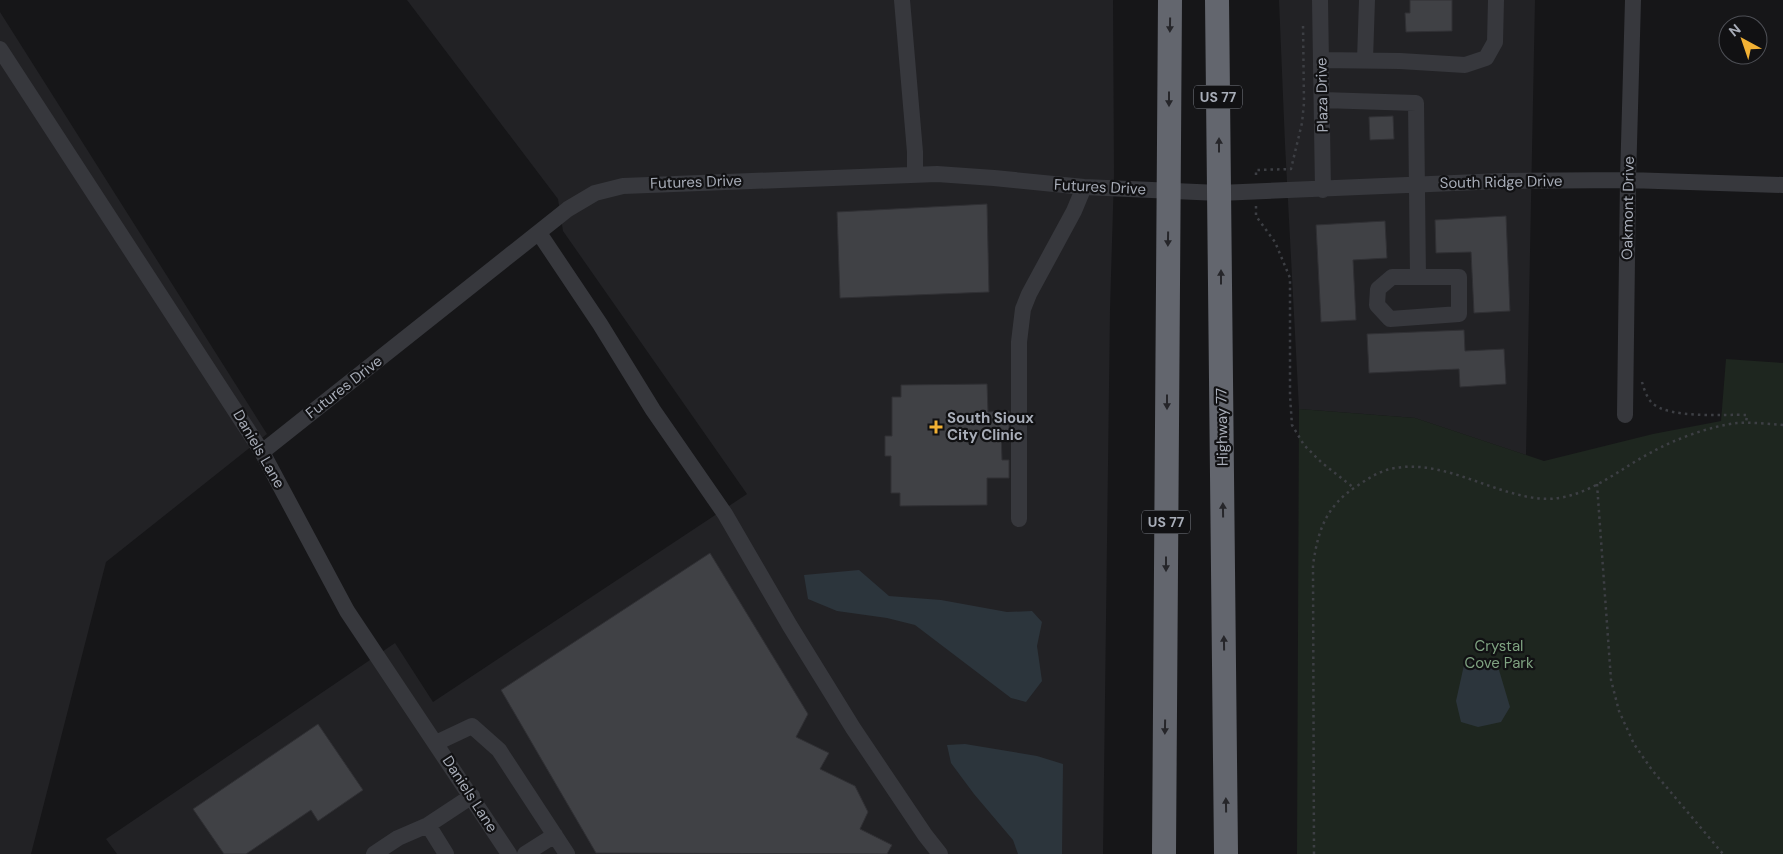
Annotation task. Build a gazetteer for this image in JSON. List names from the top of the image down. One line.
{"streets":{"highway":["US 77","Highway 77"],"street":["Plaza Drive","Futures Drive","South Ridge Drive","Oakmont Drive","Daniels Lane"]},"crossings":[["Plaza Drive","South Ridge Drive"],["US 77","Futures Drive"],["Futures Drive","South Ridge Drive"],["Futures Drive","Highway 77"],["Futures Drive","Daniels Lane"],["South Ridge Drive","Oakmont Drive"],["South Ridge Drive","Highway 77"]],"parks":["Crystal Cove Park"],"places":{"health":["South Sioux City Clinic"]},"north":"top left"}
